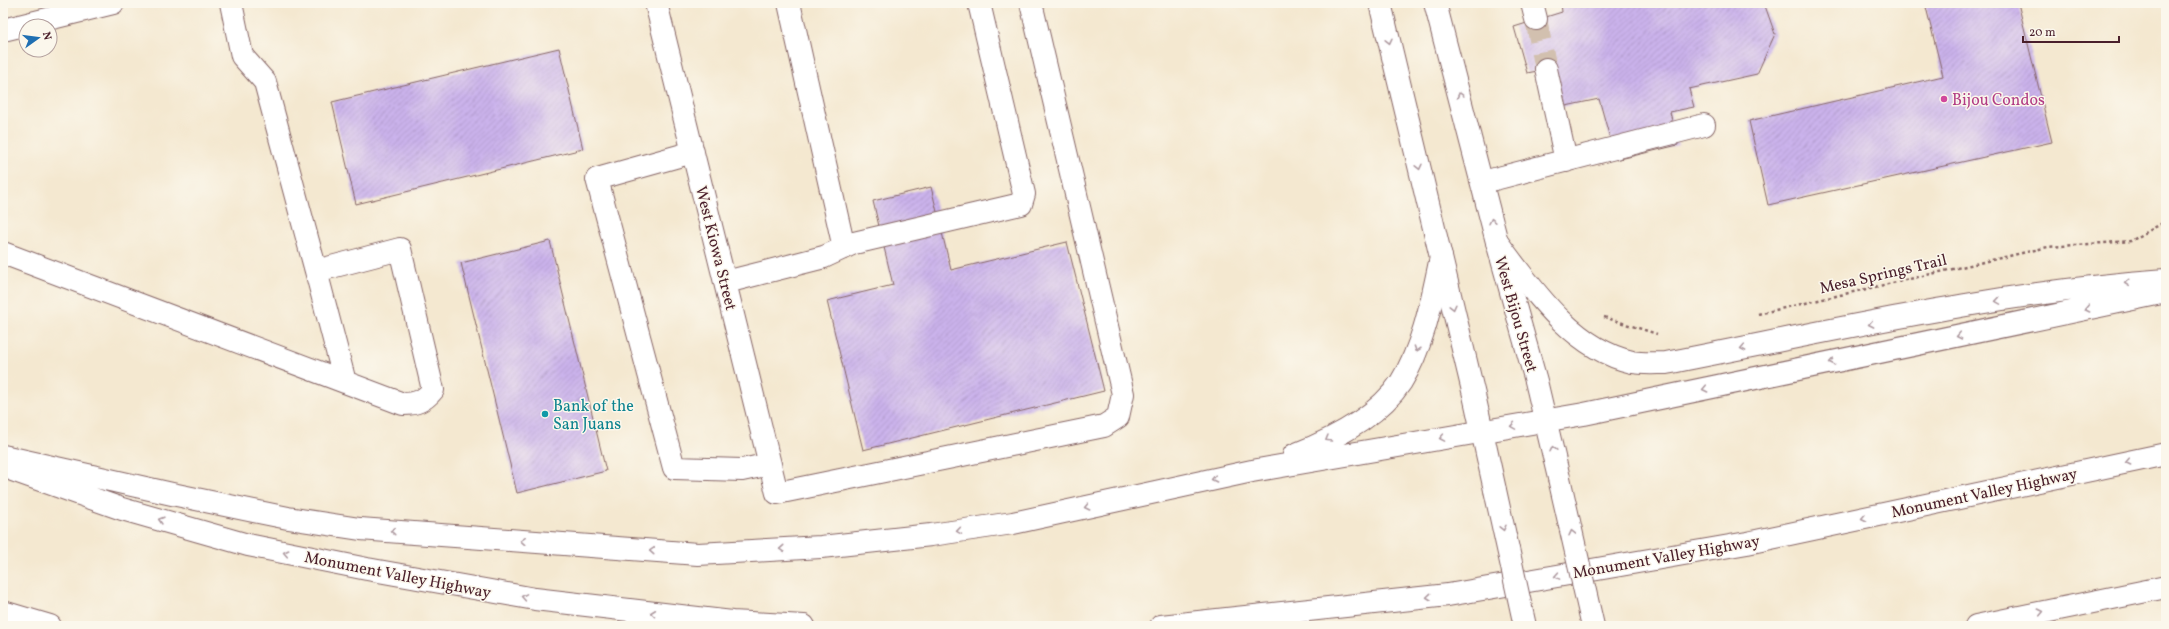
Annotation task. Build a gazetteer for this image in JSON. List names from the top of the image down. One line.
{"streets":{"main road":["West Kiowa Street","West Bijou Street","Monument Valley Highway"],"path":["Mesa Springs Trail"]},"places":["Bijou Condos","Bank of the San Juans"],"scale_bar":"20 m","north":"right"}
